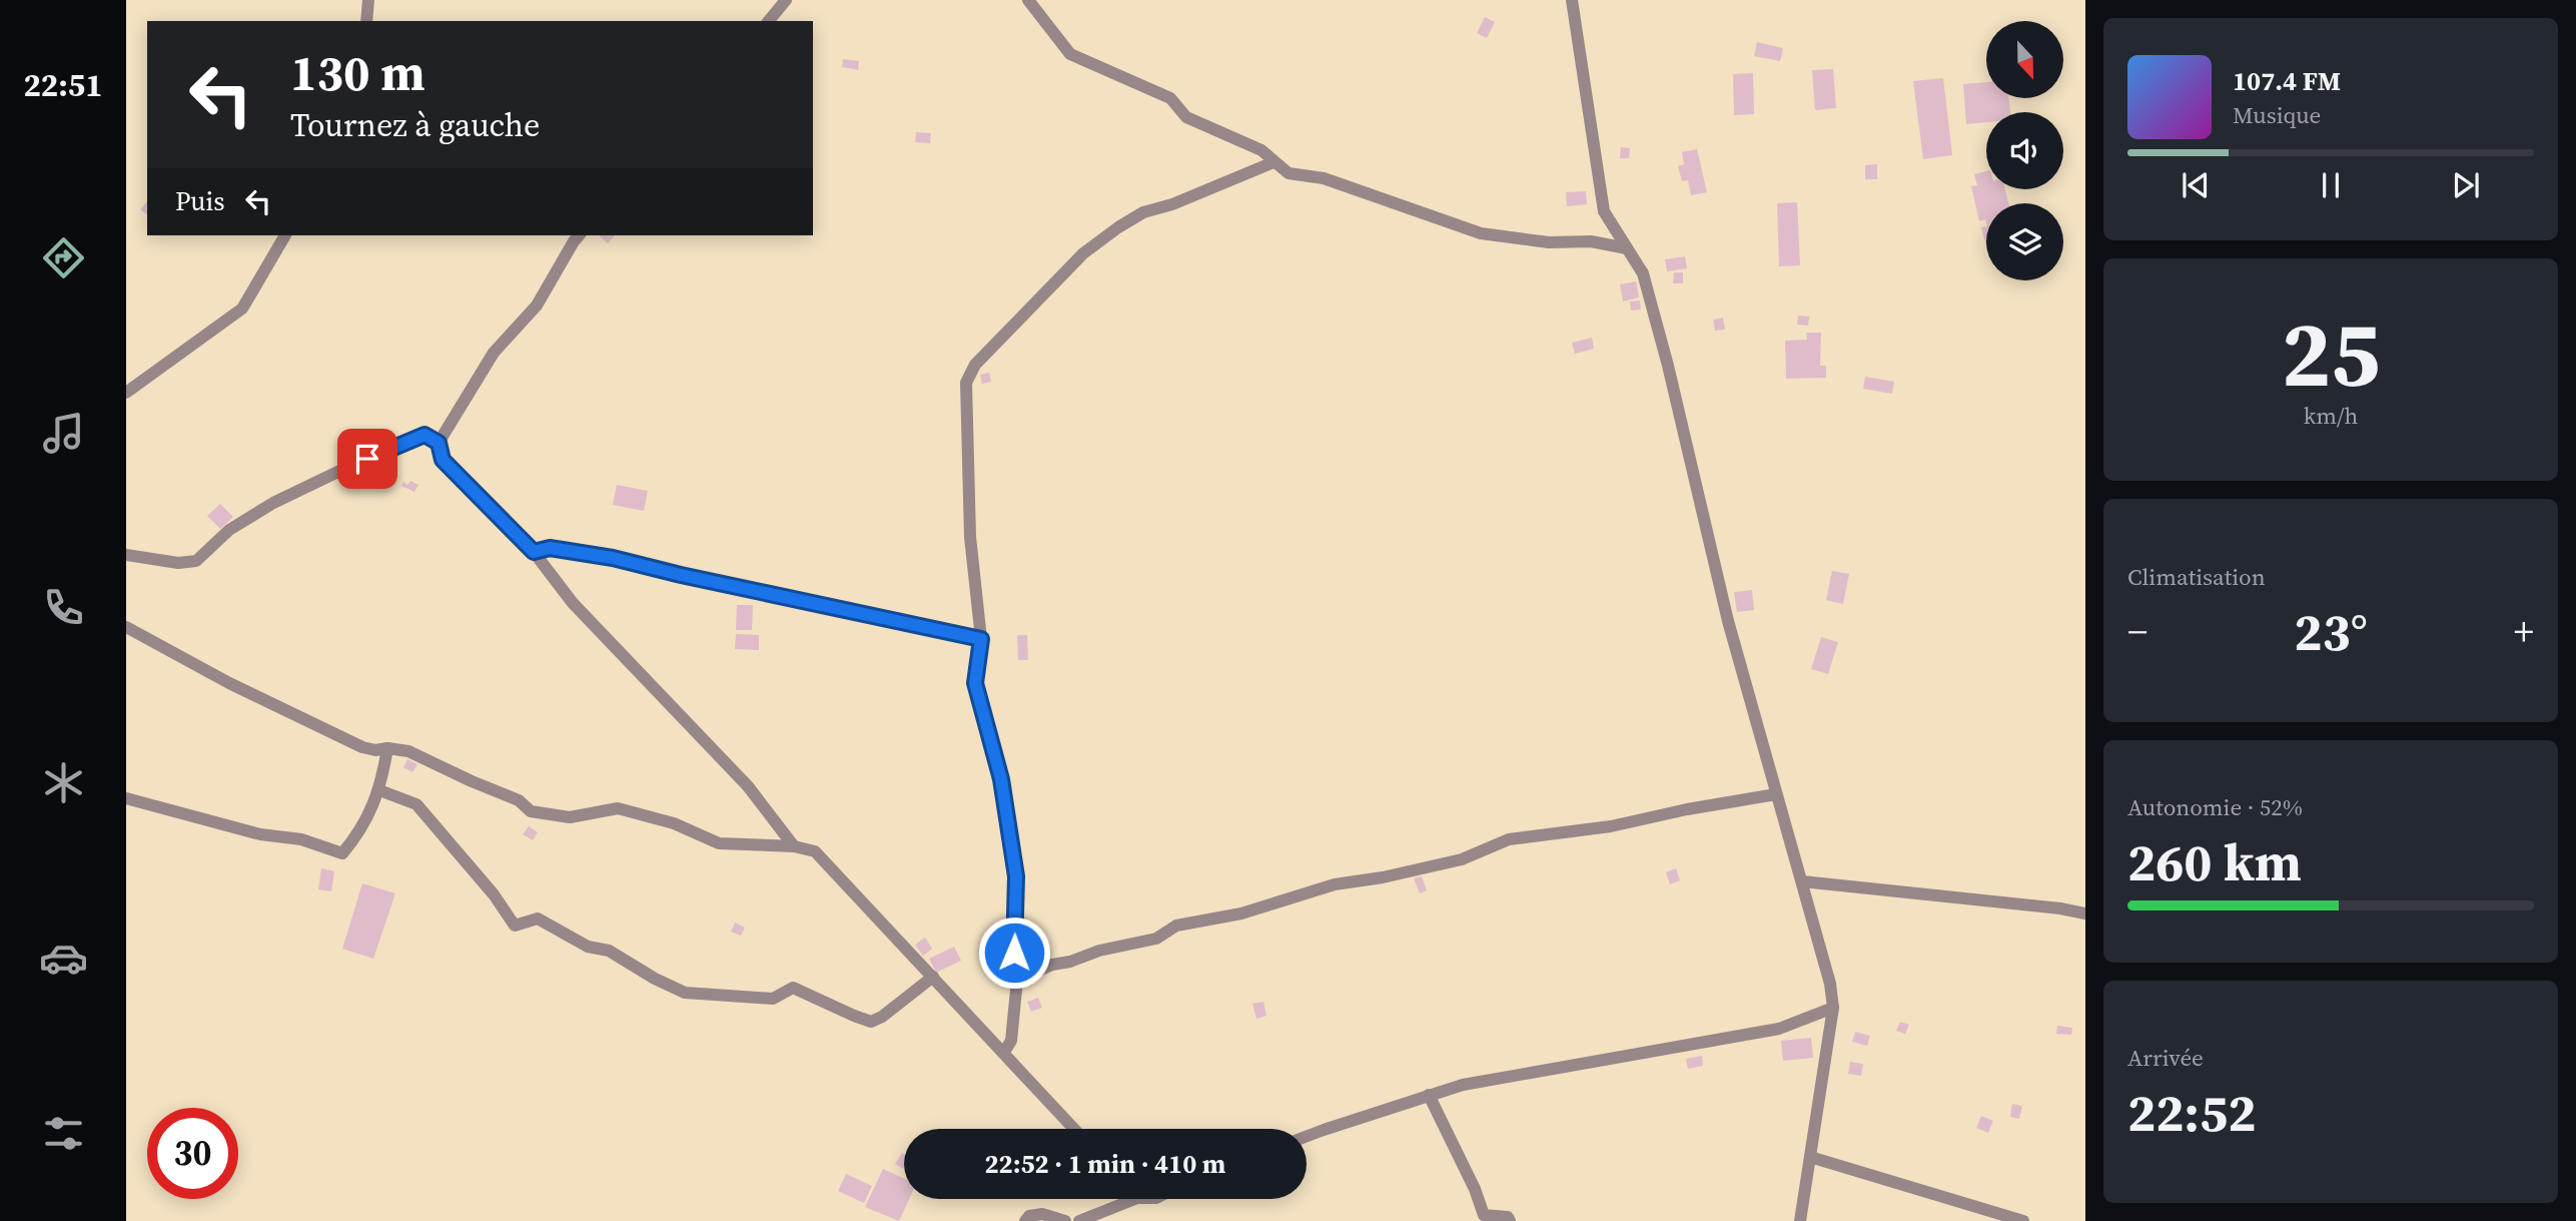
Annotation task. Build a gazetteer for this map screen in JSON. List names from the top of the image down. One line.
{"north":"bottom","page":{"tabs":"22:51","turn":["130 m","Tournez à gauche"],"song":["107.4 FM","Musique"],"then":"Puis","tile":[["25","km/h"],"Climatisation",["Autonomie · 52%","260 km"],["Arrivée","22:52"]],"heat":["−","23°","+"],"limit":"30","trip":"22:52 · 1 min · 410 m"}}
